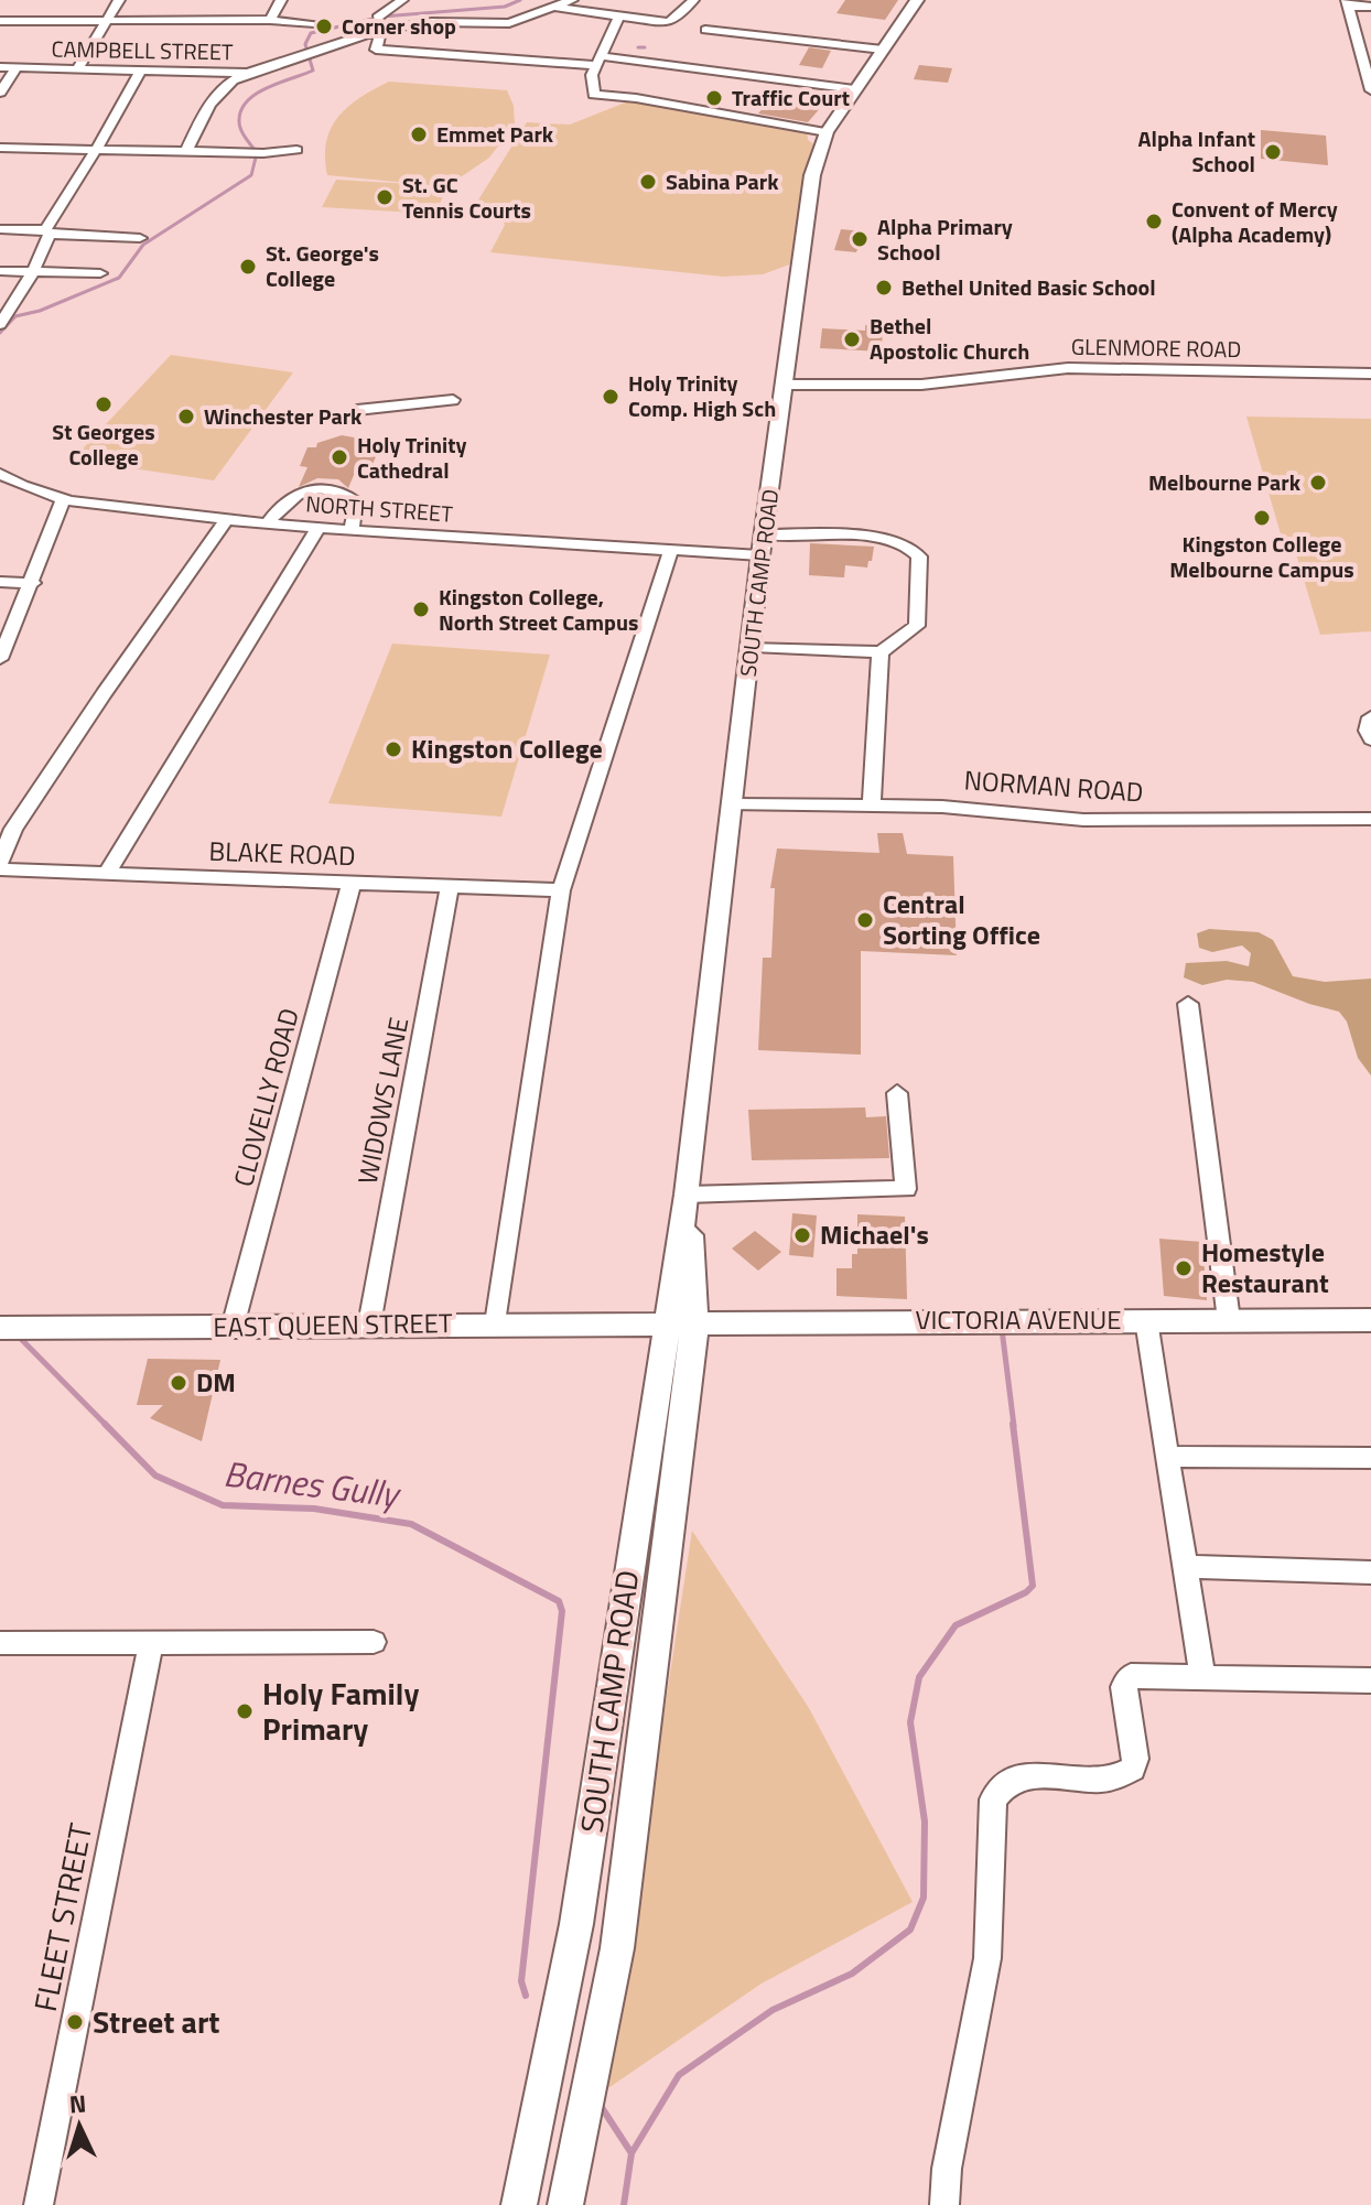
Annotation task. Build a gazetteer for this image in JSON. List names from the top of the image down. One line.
{"streets":{"main road":["SOUTH CAMP ROAD","VICTORIA AVENUE","EAST QUEEN STREET"],"street":["CAMPBELL STREET","GLENMORE ROAD","NORTH STREET","NORMAN ROAD","BLAKE ROAD","CLOVELLY ROAD","WIDOWS LANE","FLEET STREET"]},"crossings":[["GLENMORE ROAD","SOUTH CAMP ROAD"],["NORTH STREET","SOUTH CAMP ROAD"],["SOUTH CAMP ROAD","NORMAN ROAD"],["SOUTH CAMP ROAD","VICTORIA AVENUE"],["SOUTH CAMP ROAD","EAST QUEEN STREET"],["BLAKE ROAD","CLOVELLY ROAD"],["BLAKE ROAD","WIDOWS LANE"],["CLOVELLY ROAD","EAST QUEEN STREET"],["WIDOWS LANE","EAST QUEEN STREET"],["VICTORIA AVENUE","EAST QUEEN STREET"]],"water":["Barnes Gully"],"places":["Corner shop","Traffic Court","Emmet Park","Alpha Infant School","Sabina Park","St. GC Tennis Courts","Convent of Mercy (Alpha Academy)","Alpha Primary School","St. George's College","Bethel United Basic School","Bethel Apostolic Church","Holy Trinity Comp. High Sch","St Georges College","Winchester Park","Holy Trinity Cathedral","Melbourne Park","Kingston College Melbourne Campus","Kingston College, North Street Campus","Kingston College","Central Sorting Office","Michael's","Homestyle Restaurant","DM","Holy Family Primary","Street art"],"north":"top"}
